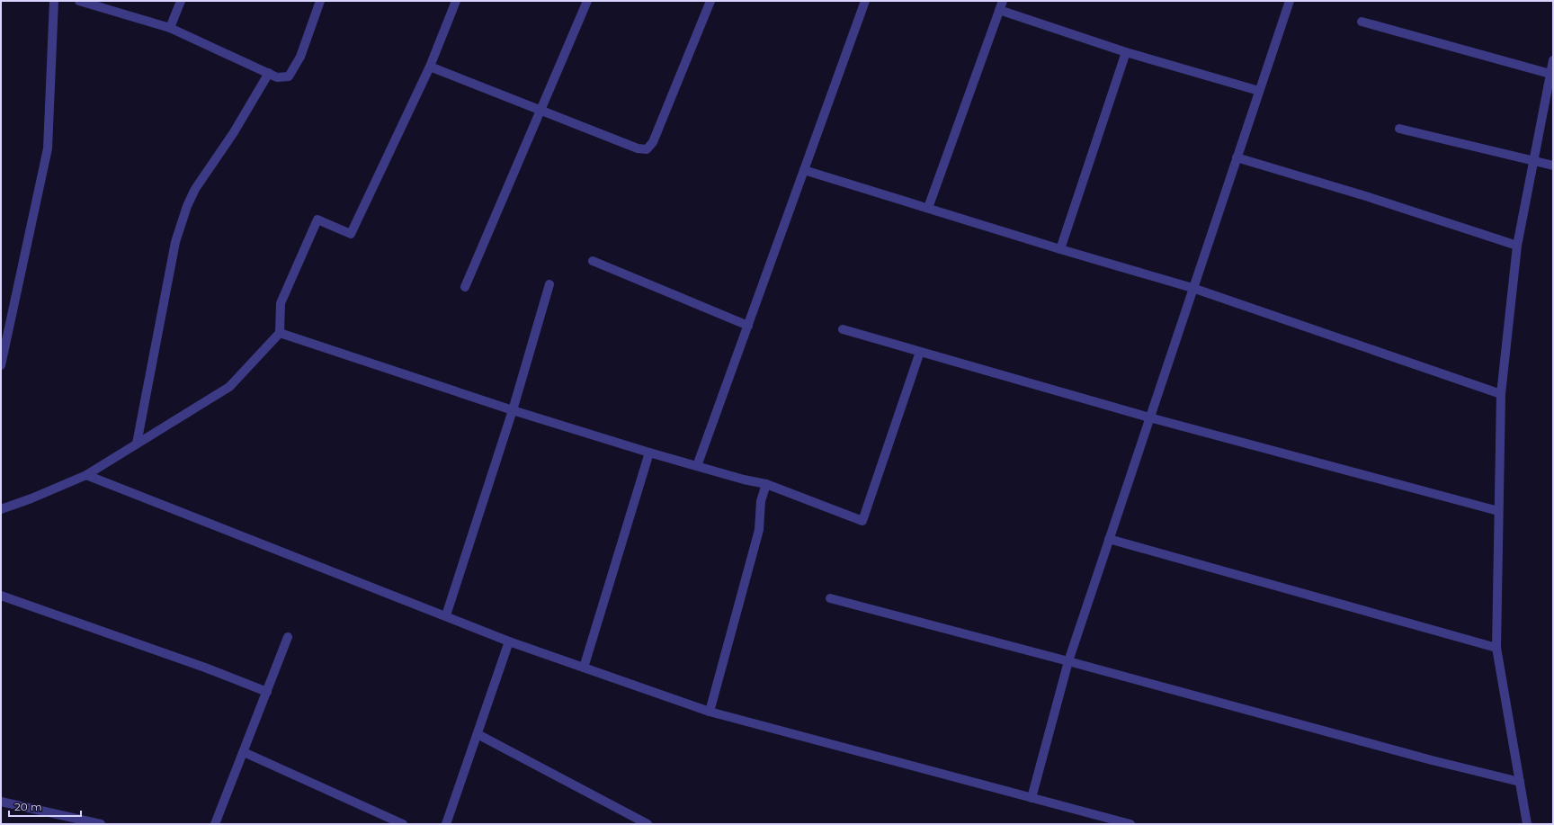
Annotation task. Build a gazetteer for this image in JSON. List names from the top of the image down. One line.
{"scale_bar":"20 m"}
